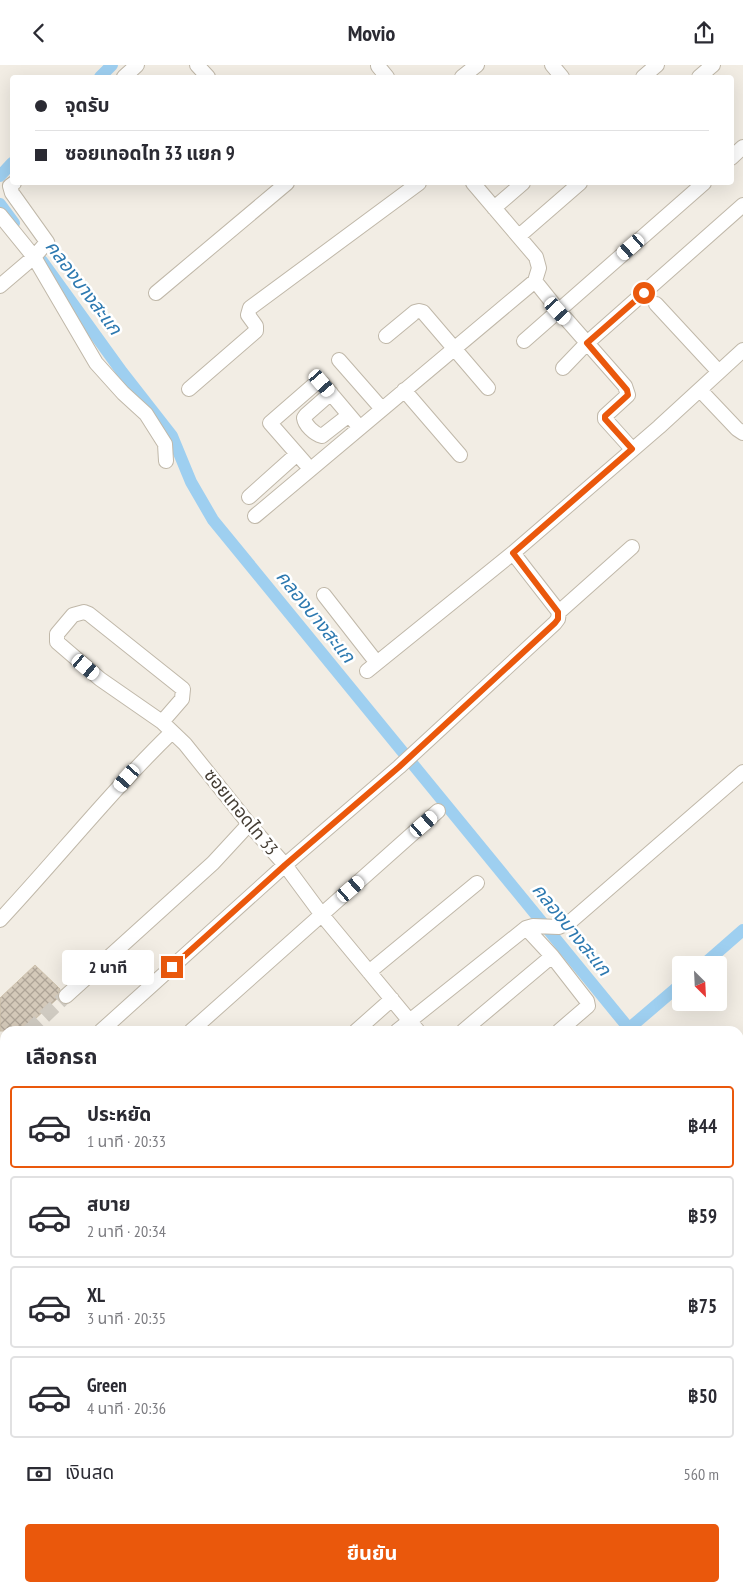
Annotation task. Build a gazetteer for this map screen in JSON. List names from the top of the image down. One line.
{"streets":{"street":["ซอยเทอดไท 33"]},"water":["คลองบางสะแก"],"north":"bottom right","page":{"header":"Movio","banner":["จุดรับ","ซอยเทอดไท 33 แยก 9"],"bubble":"2 นาที","heading":"เลือกรถ","list":[{"name":"ประหยัด","note":"1 นาที · 20:33","value":"฿44"},{"name":"สบาย","note":"2 นาที · 20:34","value":"฿59"},{"name":"XL","note":"3 นาที · 20:35","value":"฿75"},{"name":"Green","note":"4 นาที · 20:36","value":"฿50"}],"pay":["เงินสด","560 m"],"buttons":"ยืนยัน"}}
